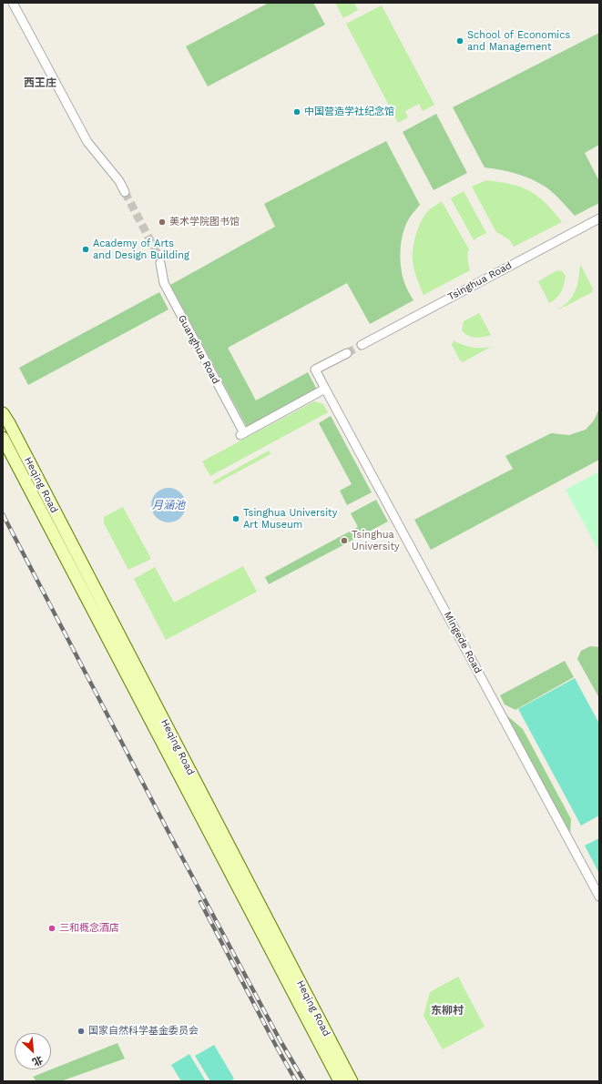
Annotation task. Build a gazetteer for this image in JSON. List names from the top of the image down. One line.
{"streets":{"main road":["Heqing Road"],"street":["Tsinghua Road","Guanghua Road","Mingede Road"]},"crossings":[["Guanghua Road","Mingede Road"]],"districts":["西王庄","东柳村"],"water":["月涵池"],"places":["School of Economics and Management","中国营造学社纪念馆","美术学院图书馆","Academy of Arts and Design Building","Tsinghua University Art Museum","Tsinghua University","三和概念酒店","国家自然科学基金委员会"],"north":"bottom right"}
